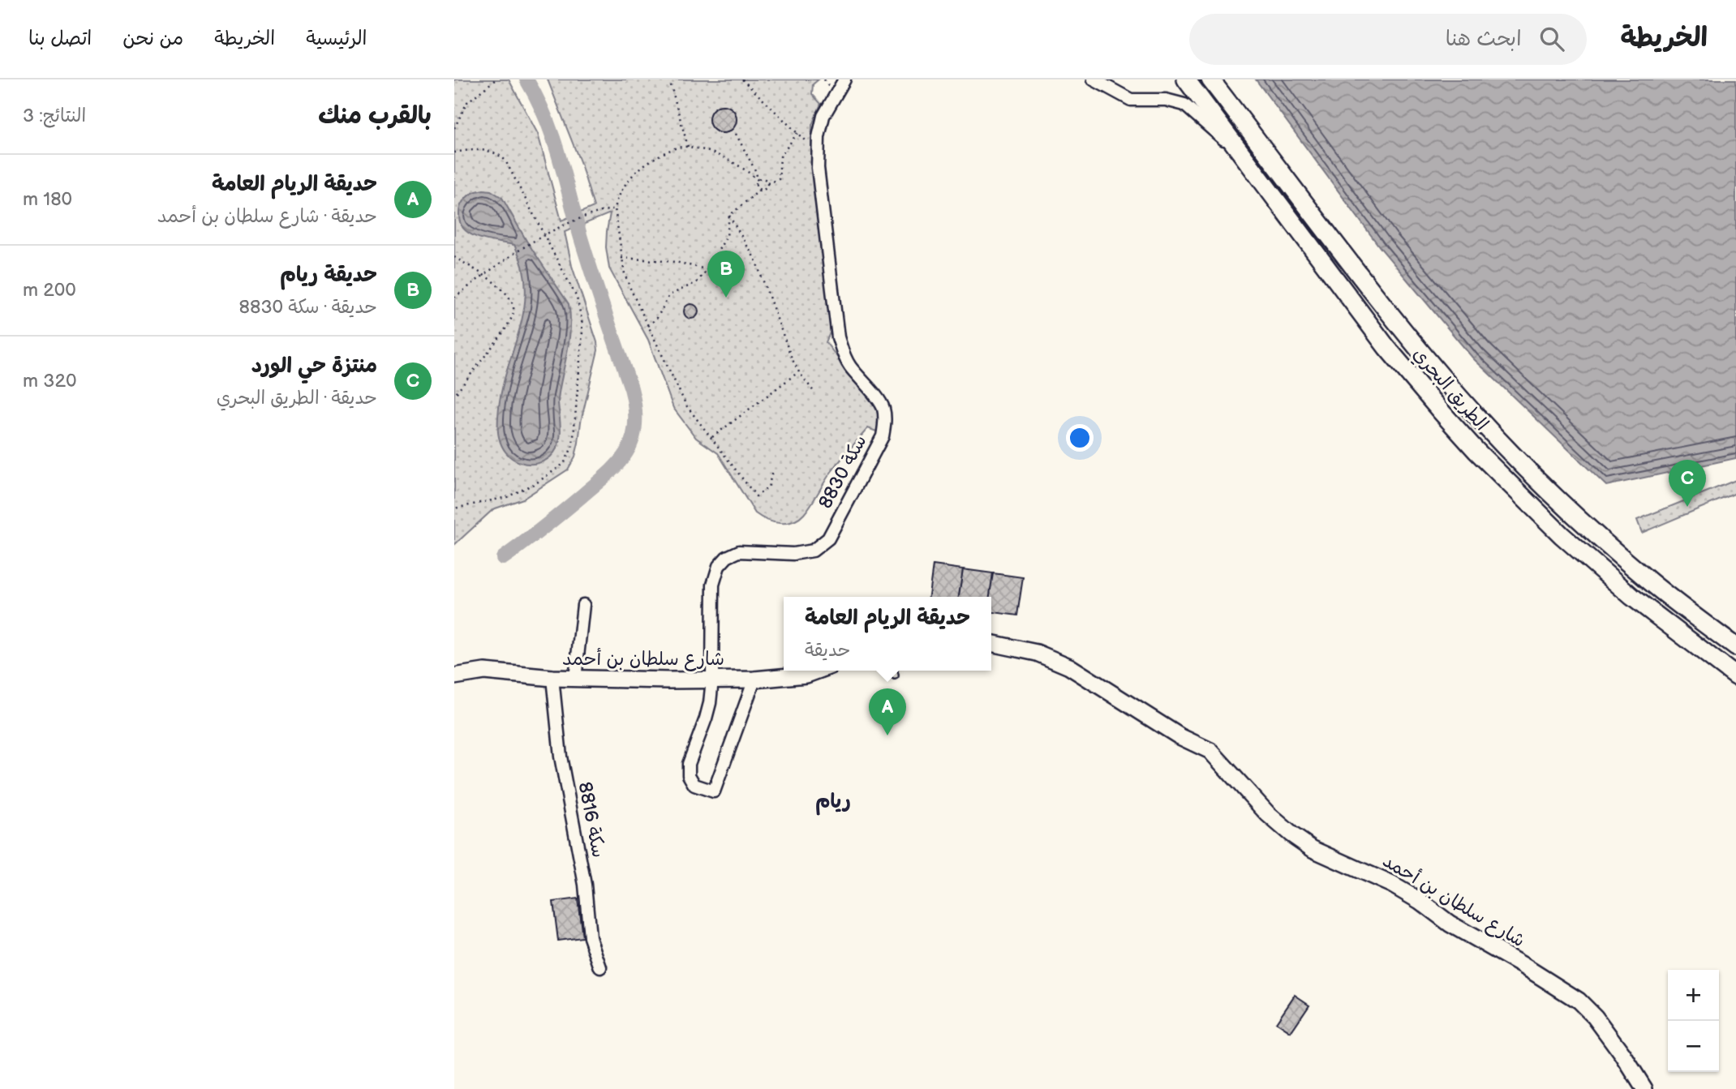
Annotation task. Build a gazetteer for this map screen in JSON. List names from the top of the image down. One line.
{"streets":{"main road":["الطريق البحري"],"street":["سكة 8830","شارع سلطان بن أحمد","سكة 8816"]},"crossings":[["سكة 8830","شارع سلطان بن أحمد"],["شارع سلطان بن أحمد","سكة 8816"]],"districts":["ريام"],"page":{"header":"الخريطة","search":"ابحث هنا","nav":["الرئيسية","الخريطة","من نحن","اتصل بنا"],"heading":["بالقرب منك","النتائج: 3"],"list":[{"mark":"A","name":"حديقة الريام العامة","note":"حديقة · شارع سلطان بن أحمد","value":"180 m"},{"mark":"B","name":"حديقة ريام","note":"حديقة · سكة 8830","value":"200 m"},{"mark":"C","name":"منتزة حي الورد","note":"حديقة · الطريق البحري","value":"320 m"}],"pins":["B","C","A"],"popup":["حديقة الريام العامة","حديقة"],"map_buttons":["+","−"]}}
